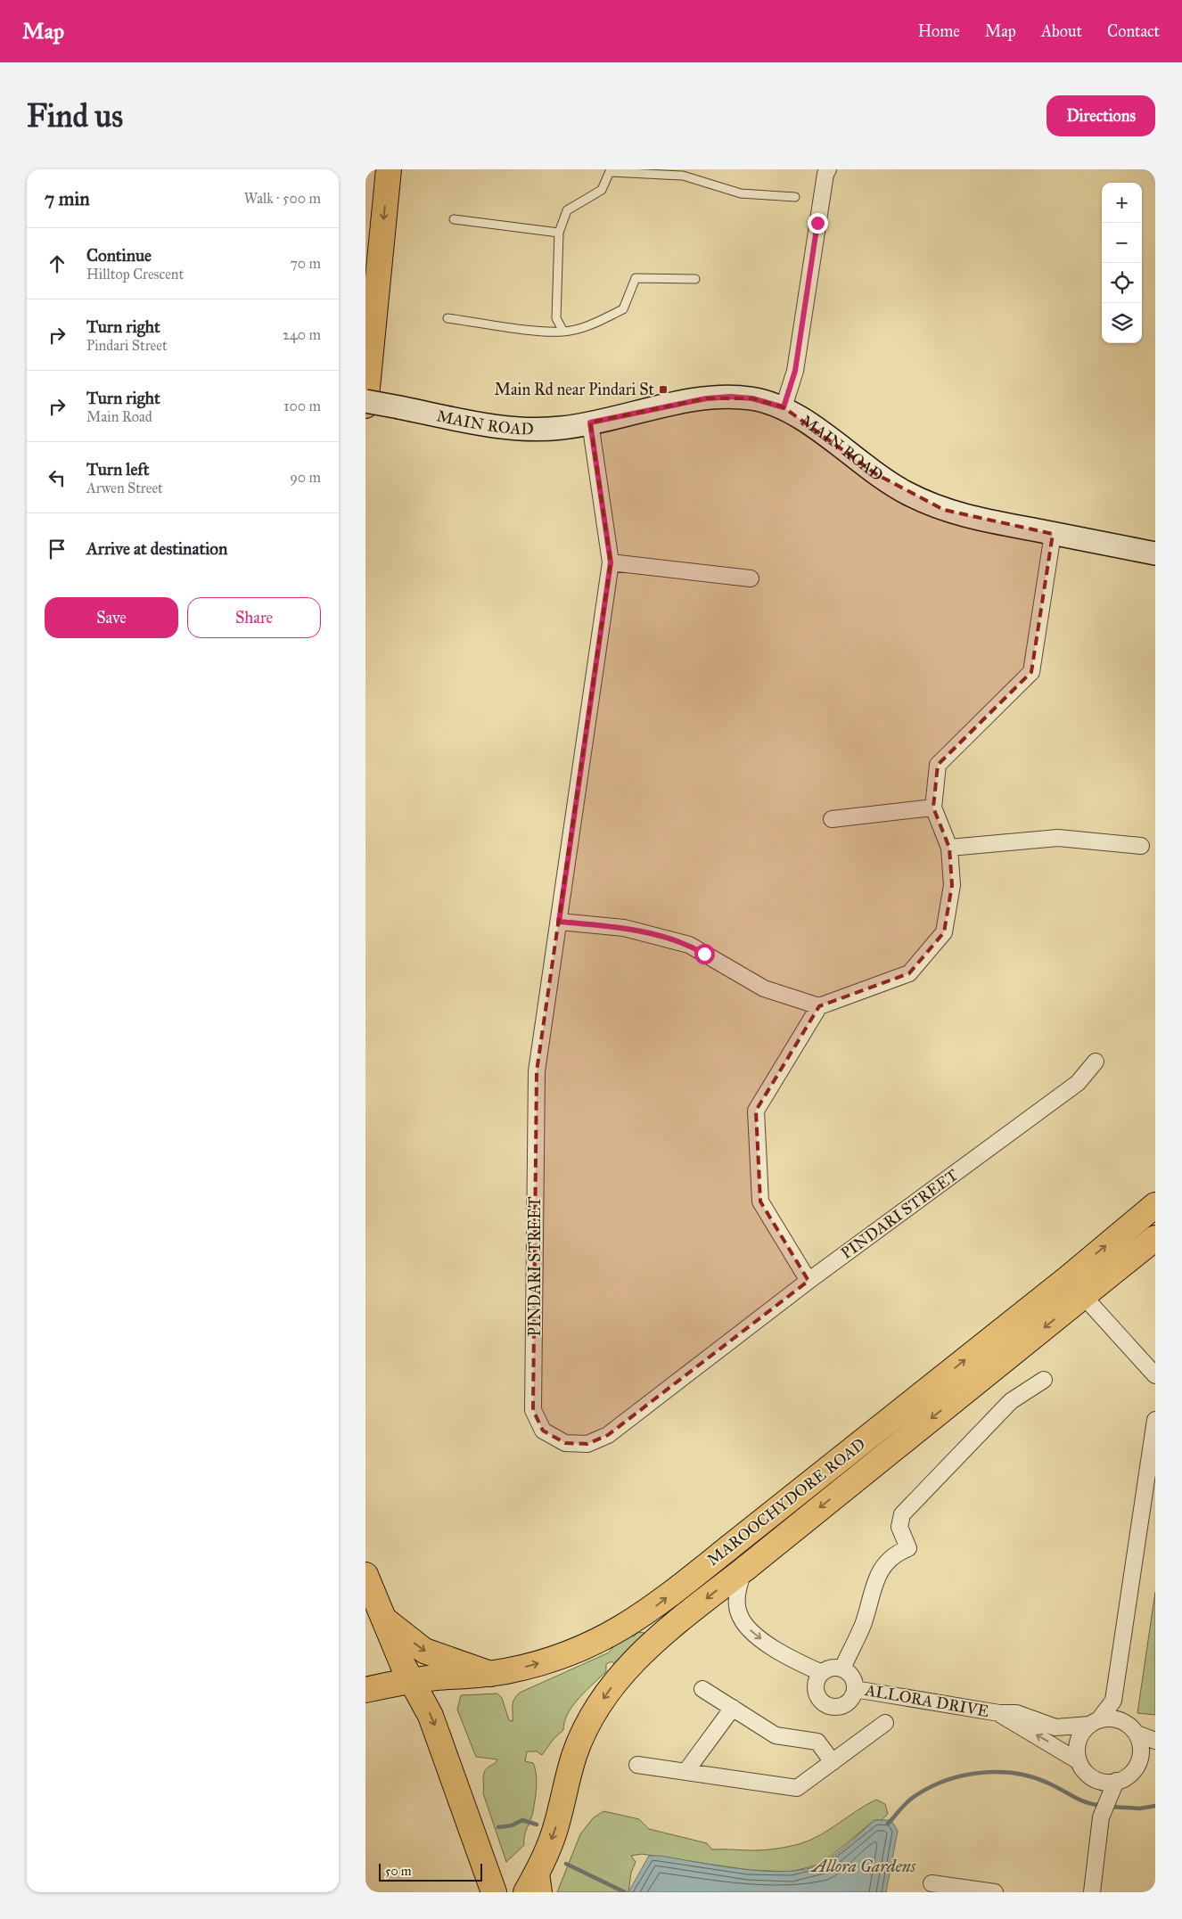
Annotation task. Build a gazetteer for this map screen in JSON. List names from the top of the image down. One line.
{"streets":{"main road":["MAIN ROAD","MAROOCHYDORE ROAD"],"street":["PINDARI STREET","ALLORA DRIVE"]},"crossings":[["MAIN ROAD","PINDARI STREET"]],"water":["Allora Gardens"],"places":{"transit":["Main Rd near Pindari St"]},"scale_bar":"50 m","page":{"header":"Map","nav":["Home","Map","About","Contact"],"buttons":["Directions",["Save","Share"]],"title":"Find us","heading":["7 min","Walk · 500 m"],"map_buttons":["+","−"],"list":[["Continue","Hilltop Crescent","70 m"],["Turn right","Pindari Street","240 m"],["Turn right","Main Road","100 m"],["Turn left","Arwen Street","90 m"],"Arrive at destination"],"scale":"50 m"}}
